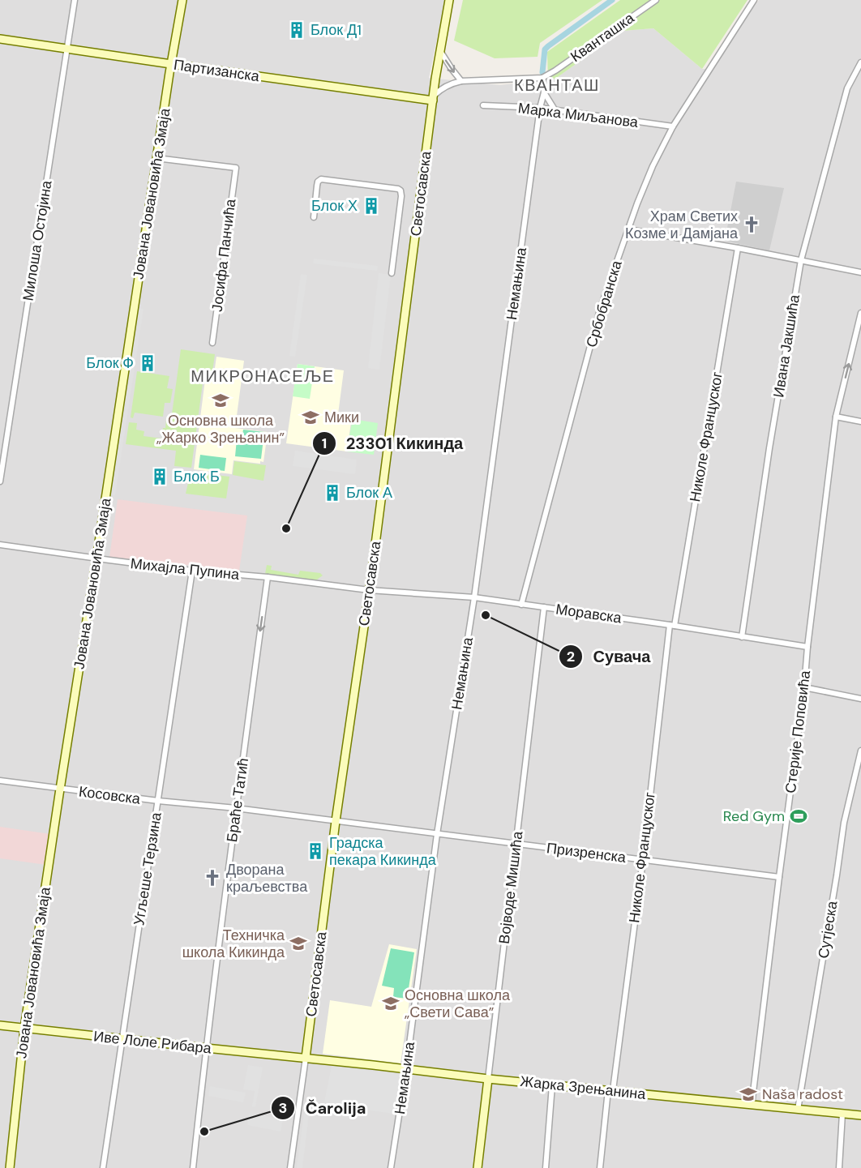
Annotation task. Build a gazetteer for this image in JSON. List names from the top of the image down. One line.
{"streets":{"street":["Кванташка","Партизанска","Марка Миљанова","Јована Јовановића Змаја","Светосавска","Милоша Остојина","Јосифа Панчића","Немањина","Србобранска","Ивана Јакшића","Николе Француског","Михајла Пупина","Моравска","Стерије Поповића","Косовска","Браће Татић","Призренска","Угљеше Терзина","Војводе Мишића","Сутјеска","Иве Лоле Рибара","Жарка Зрењанина"]},"crossings":[["Кванташка","Партизанска"],["Кванташка","Светосавска"],["Кванташка","Немањина"],["Партизанска","Јована Јовановића Змаја"],["Партизанска","Светосавска"],["Партизанска","Милоша Остојина"],["Марка Миљанова","Немањина"],["Марка Миљанова","Србобранска"],["Јована Јовановића Змаја","Јосифа Панчића"],["Јована Јовановића Змаја","Михајла Пупина"],["Јована Јовановића Змаја","Косовска"],["Јована Јовановића Змаја","Иве Лоле Рибара"],["Светосавска","Михајла Пупина"],["Светосавска","Моравска"],["Светосавска","Косовска"],["Светосавска","Призренска"],["Светосавска","Иве Лоле Рибара"],["Светосавска","Жарка Зрењанина"],["Немањина","Моравска"],["Немањина","Призренска"],["Немањина","Жарка Зрењанина"],["Србобранска","Моравска"],["Ивана Јакшића","Моравска"],["Николе Француског","Моравска"],["Николе Француског","Призренска"],["Николе Француског","Жарка Зрењанина"],["Михајла Пупина","Моравска"],["Михајла Пупина","Браће Татић"],["Михајла Пупина","Угљеше Терзина"],["Моравска","Стерије Поповића"],["Моравска","Војводе Мишића"],["Стерије Поповића","Призренска"],["Стерије Поповића","Жарка Зрењанина"],["Косовска","Браће Татић"],["Косовска","Призренска"],["Косовска","Угљеше Терзина"],["Браће Татић","Иве Лоле Рибара"],["Призренска","Војводе Мишића"],["Угљеше Терзина","Иве Лоле Рибара"],["Војводе Мишића","Жарка Зрењанина"],["Сутјеска","Жарка Зрењанина"],["Иве Лоле Рибара","Жарка Зрењанина"]],"one_way":["Браће Татић"],"districts":["КВАНТАШ","МИКРОНАСЕЉЕ"],"places":{"building":["Блок Д1","Блок Х","Блок Ф","Блок Б","Блок А","Градска пекара Кикинда"],"church":["Храм Светих Козме и Дамјана","Дворана краљевства"],"school or university":["Основна школа „Жарко Зрењанин”","Мики","Техничка школа Кикинда","Основна школа „Свети Сава”","Naša radost"],"other":["23301 Кикинда","Сувача","Čarolija"],"sports":["Red Gym"]}}
